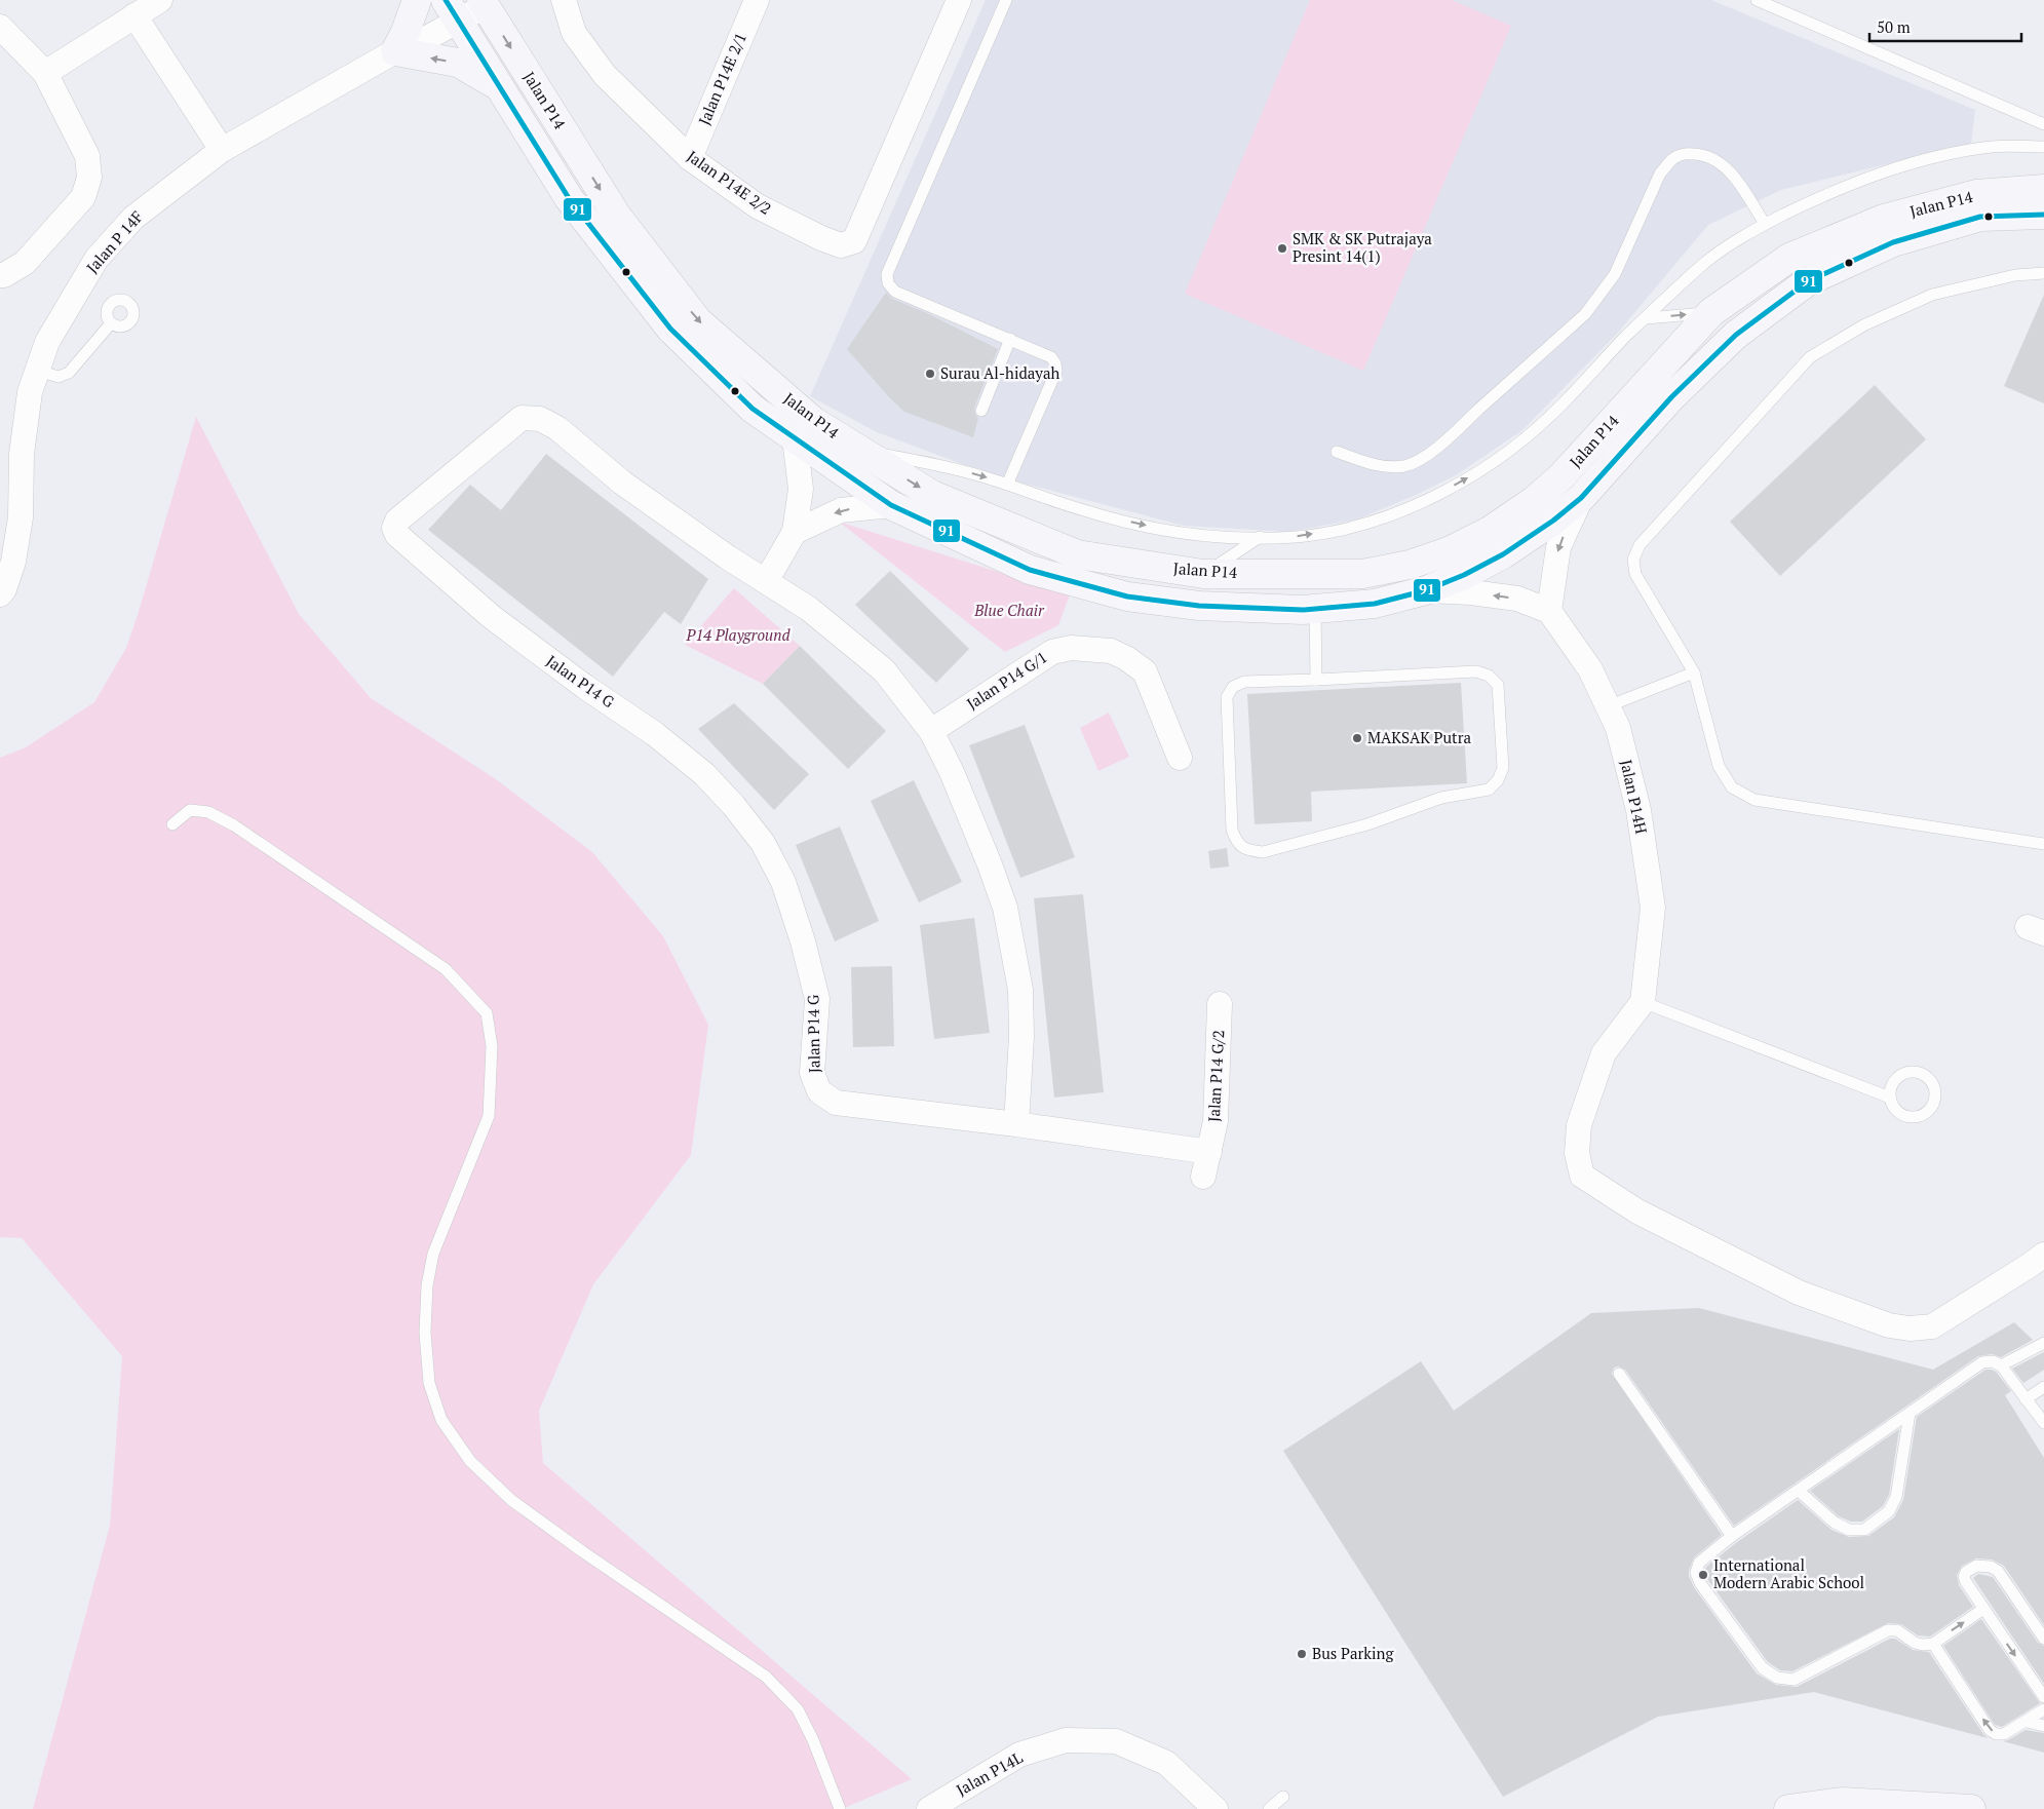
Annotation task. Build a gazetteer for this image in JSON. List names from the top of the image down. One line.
{"streets":{"main road":["Jalan P14"],"street":["Jalan P14E 2/1","Jalan P14E 2/2","Jalan P 14F","Jalan P14 G/1","Jalan P14 G","Jalan P14H","Jalan P14 G/2","Jalan P14L"]},"crossings":[["Jalan P14E 2/1","Jalan P14E 2/2"],["Jalan P14","Jalan P 14F"],["Jalan P14 G/1","Jalan P14 G"],["Jalan P14 G","Jalan P14 G/2"]],"parks":["Blue Chair","P14 Playground"],"places":["SMK & SK Putrajaya Presint 14(1)","Surau Al-hidayah","MAKSAK Putra","International Modern Arabic School","Bus Parking"],"lines":["transit line 91"],"scale_bar":"50 m"}
